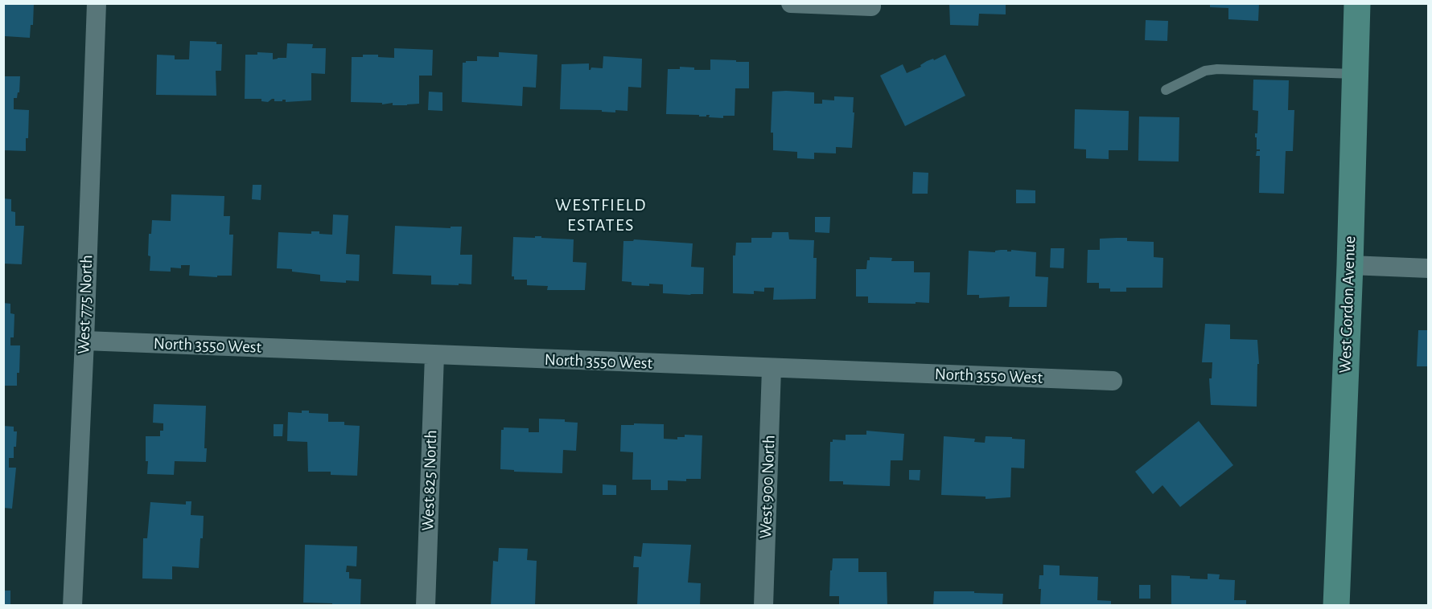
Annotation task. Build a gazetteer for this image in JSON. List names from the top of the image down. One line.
{"streets":{"main road":["West Gordon Avenue"],"street":["West 775 North","North 3550 West","West 825 North","West 900 North"]},"crossings":[["West 775 North","North 3550 West"],["North 3550 West","West 825 North"],["North 3550 West","West 900 North"]],"districts":["WESTFIELD ESTATES"]}
